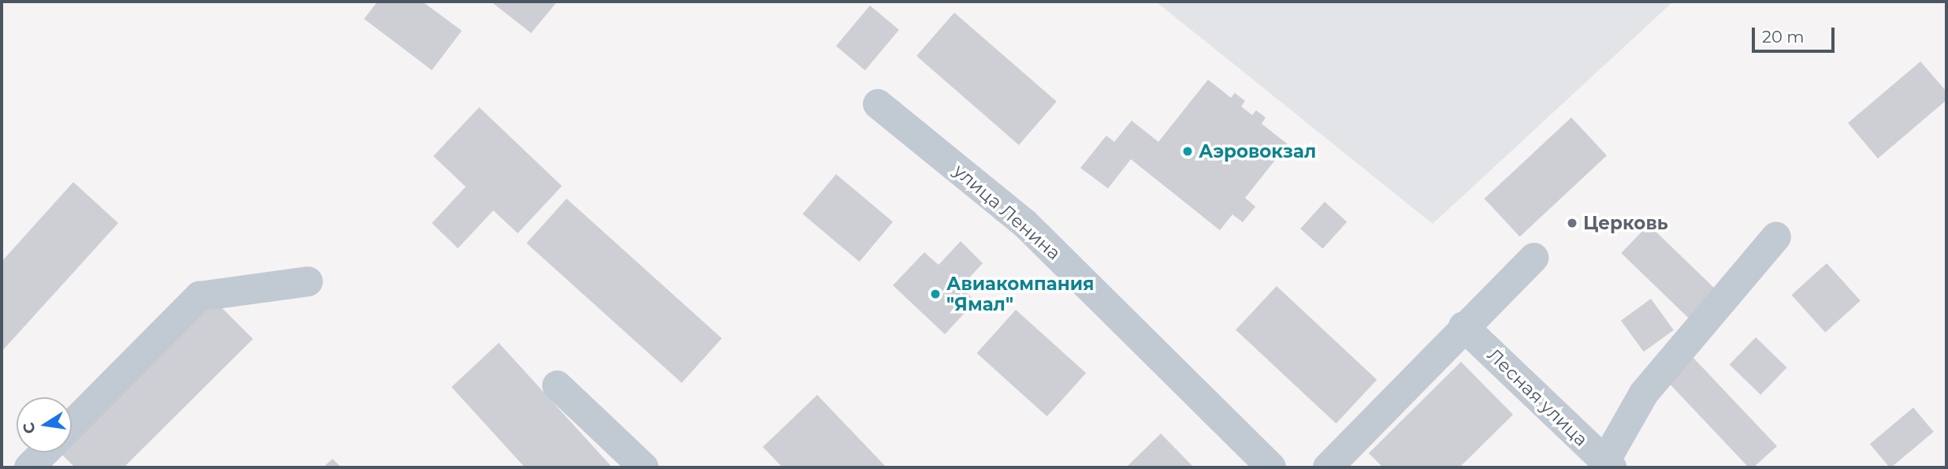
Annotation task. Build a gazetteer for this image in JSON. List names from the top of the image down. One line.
{"streets":{"street":["улица Ленина","Лесная улица"]},"places":["Аэровокзал","Церковь","Авиакомпания \"Ямал\""],"scale_bar":"20 m","north":"left"}
